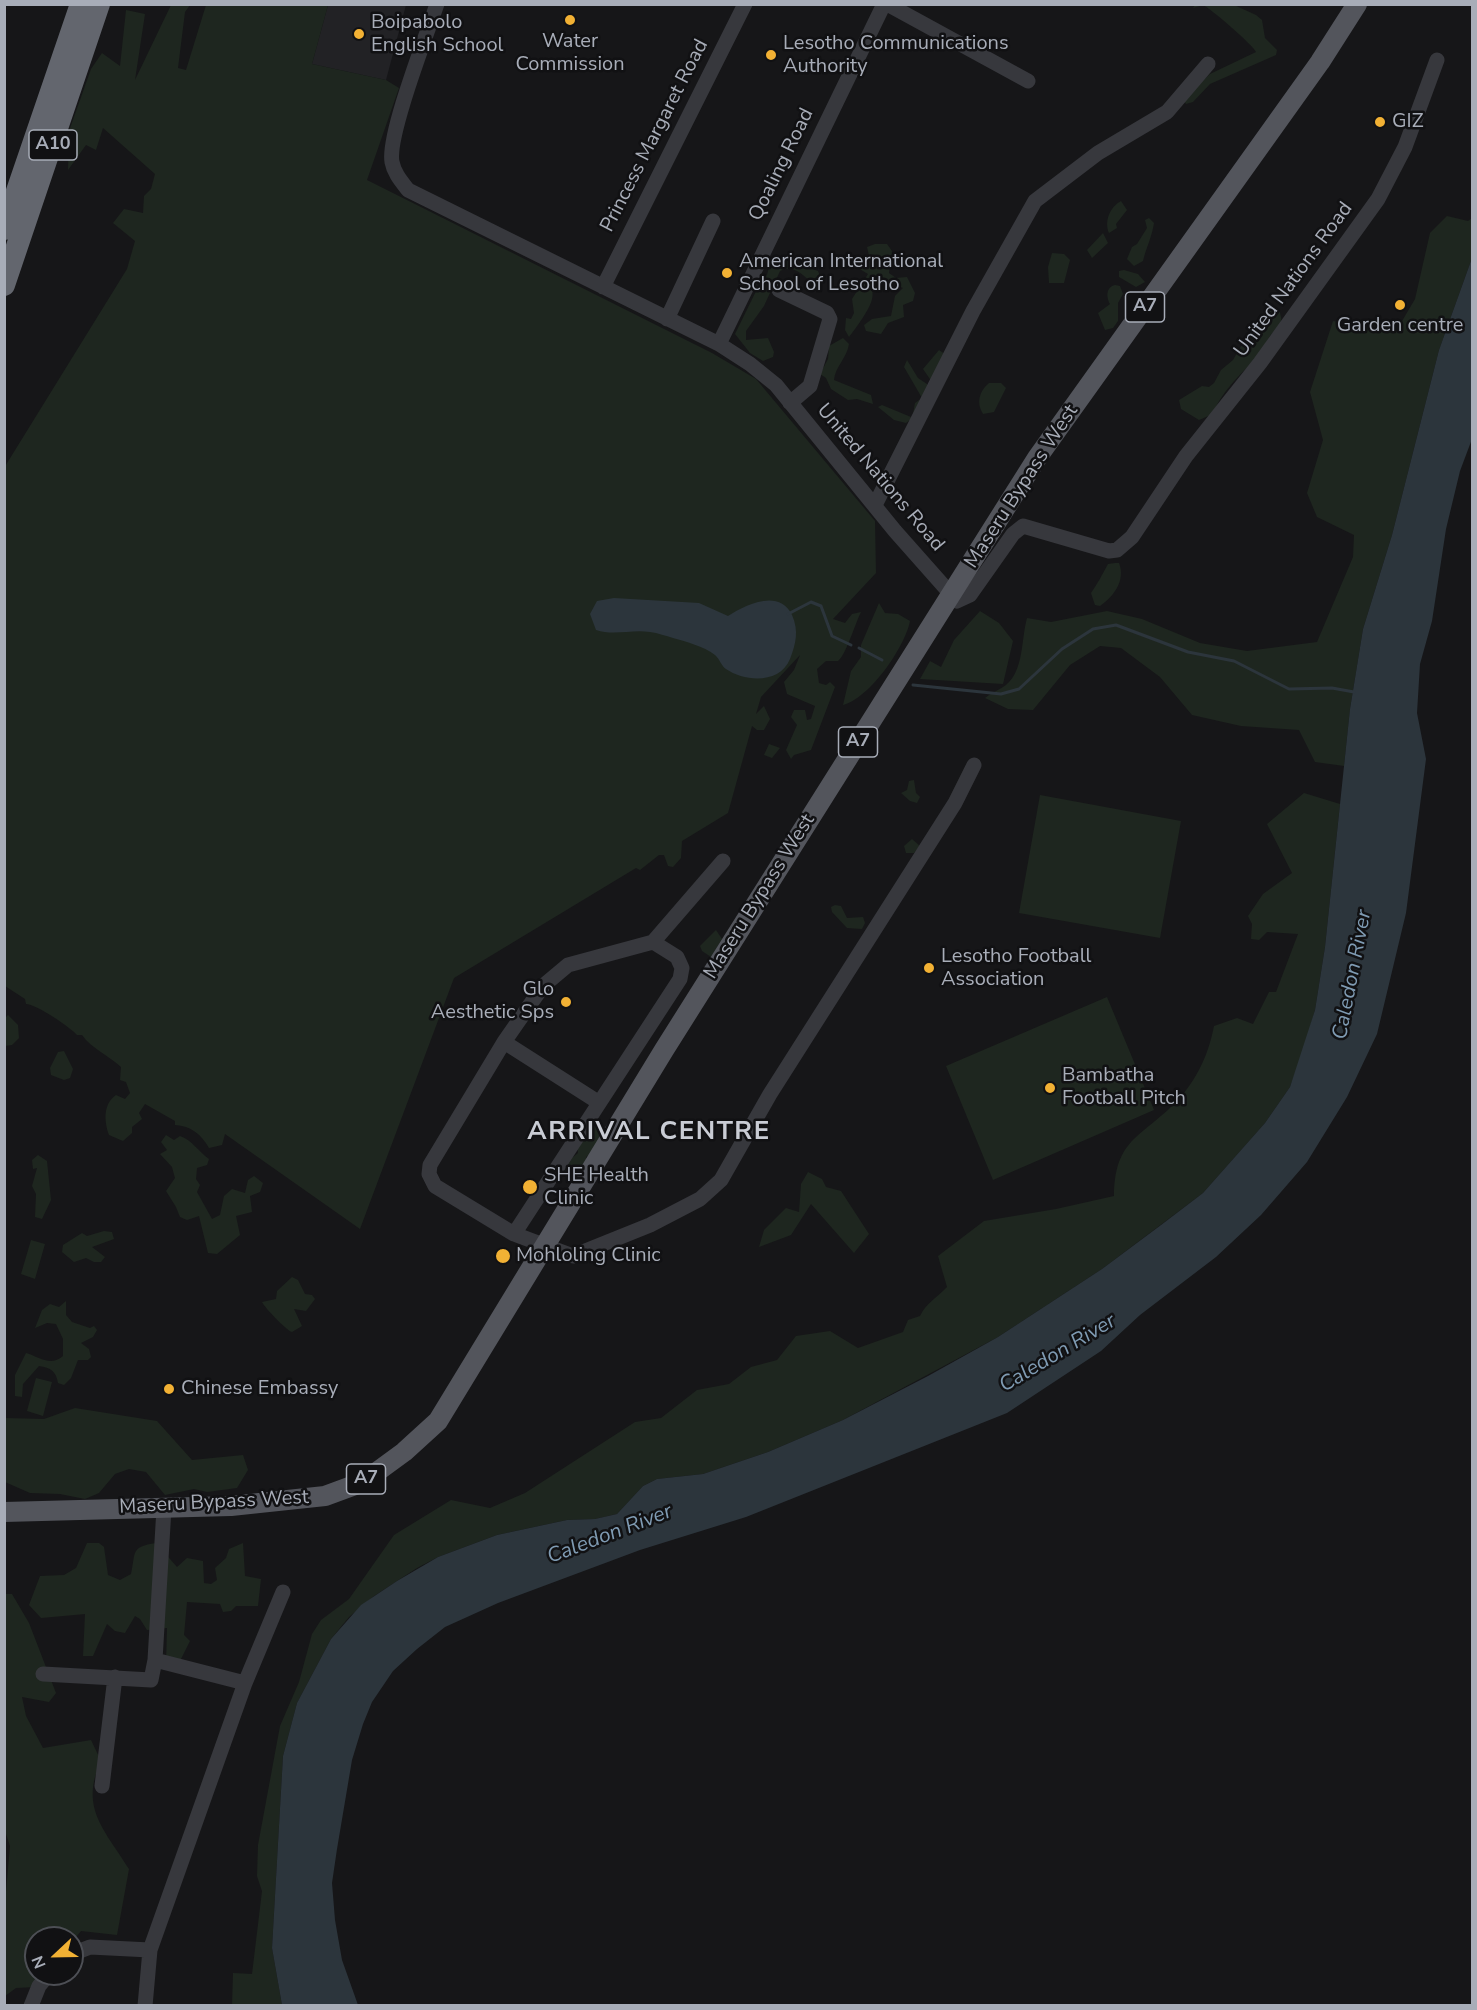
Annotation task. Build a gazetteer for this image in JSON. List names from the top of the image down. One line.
{"streets":{"highway":["A10"],"main road":["A7","Maseru Bypass West"],"street":["Princess Margaret Road","Qoaling Road","United Nations Road"]},"crossings":[["Princess Margaret Road","United Nations Road"],["Qoaling Road","United Nations Road"],["United Nations Road","Maseru Bypass West"]],"districts":["ARRIVAL CENTRE"],"water":["Caledon River"],"places":["Water Commission","Boipabolo English School","Lesotho Communications Authority","GIZ","American International School of Lesotho","Garden centre","Lesotho Football Association","Glo Aesthetic Sps","Bambatha Football Pitch","SHE Health Clinic","Mohloling Clinic","Chinese Embassy"],"north":"left"}
